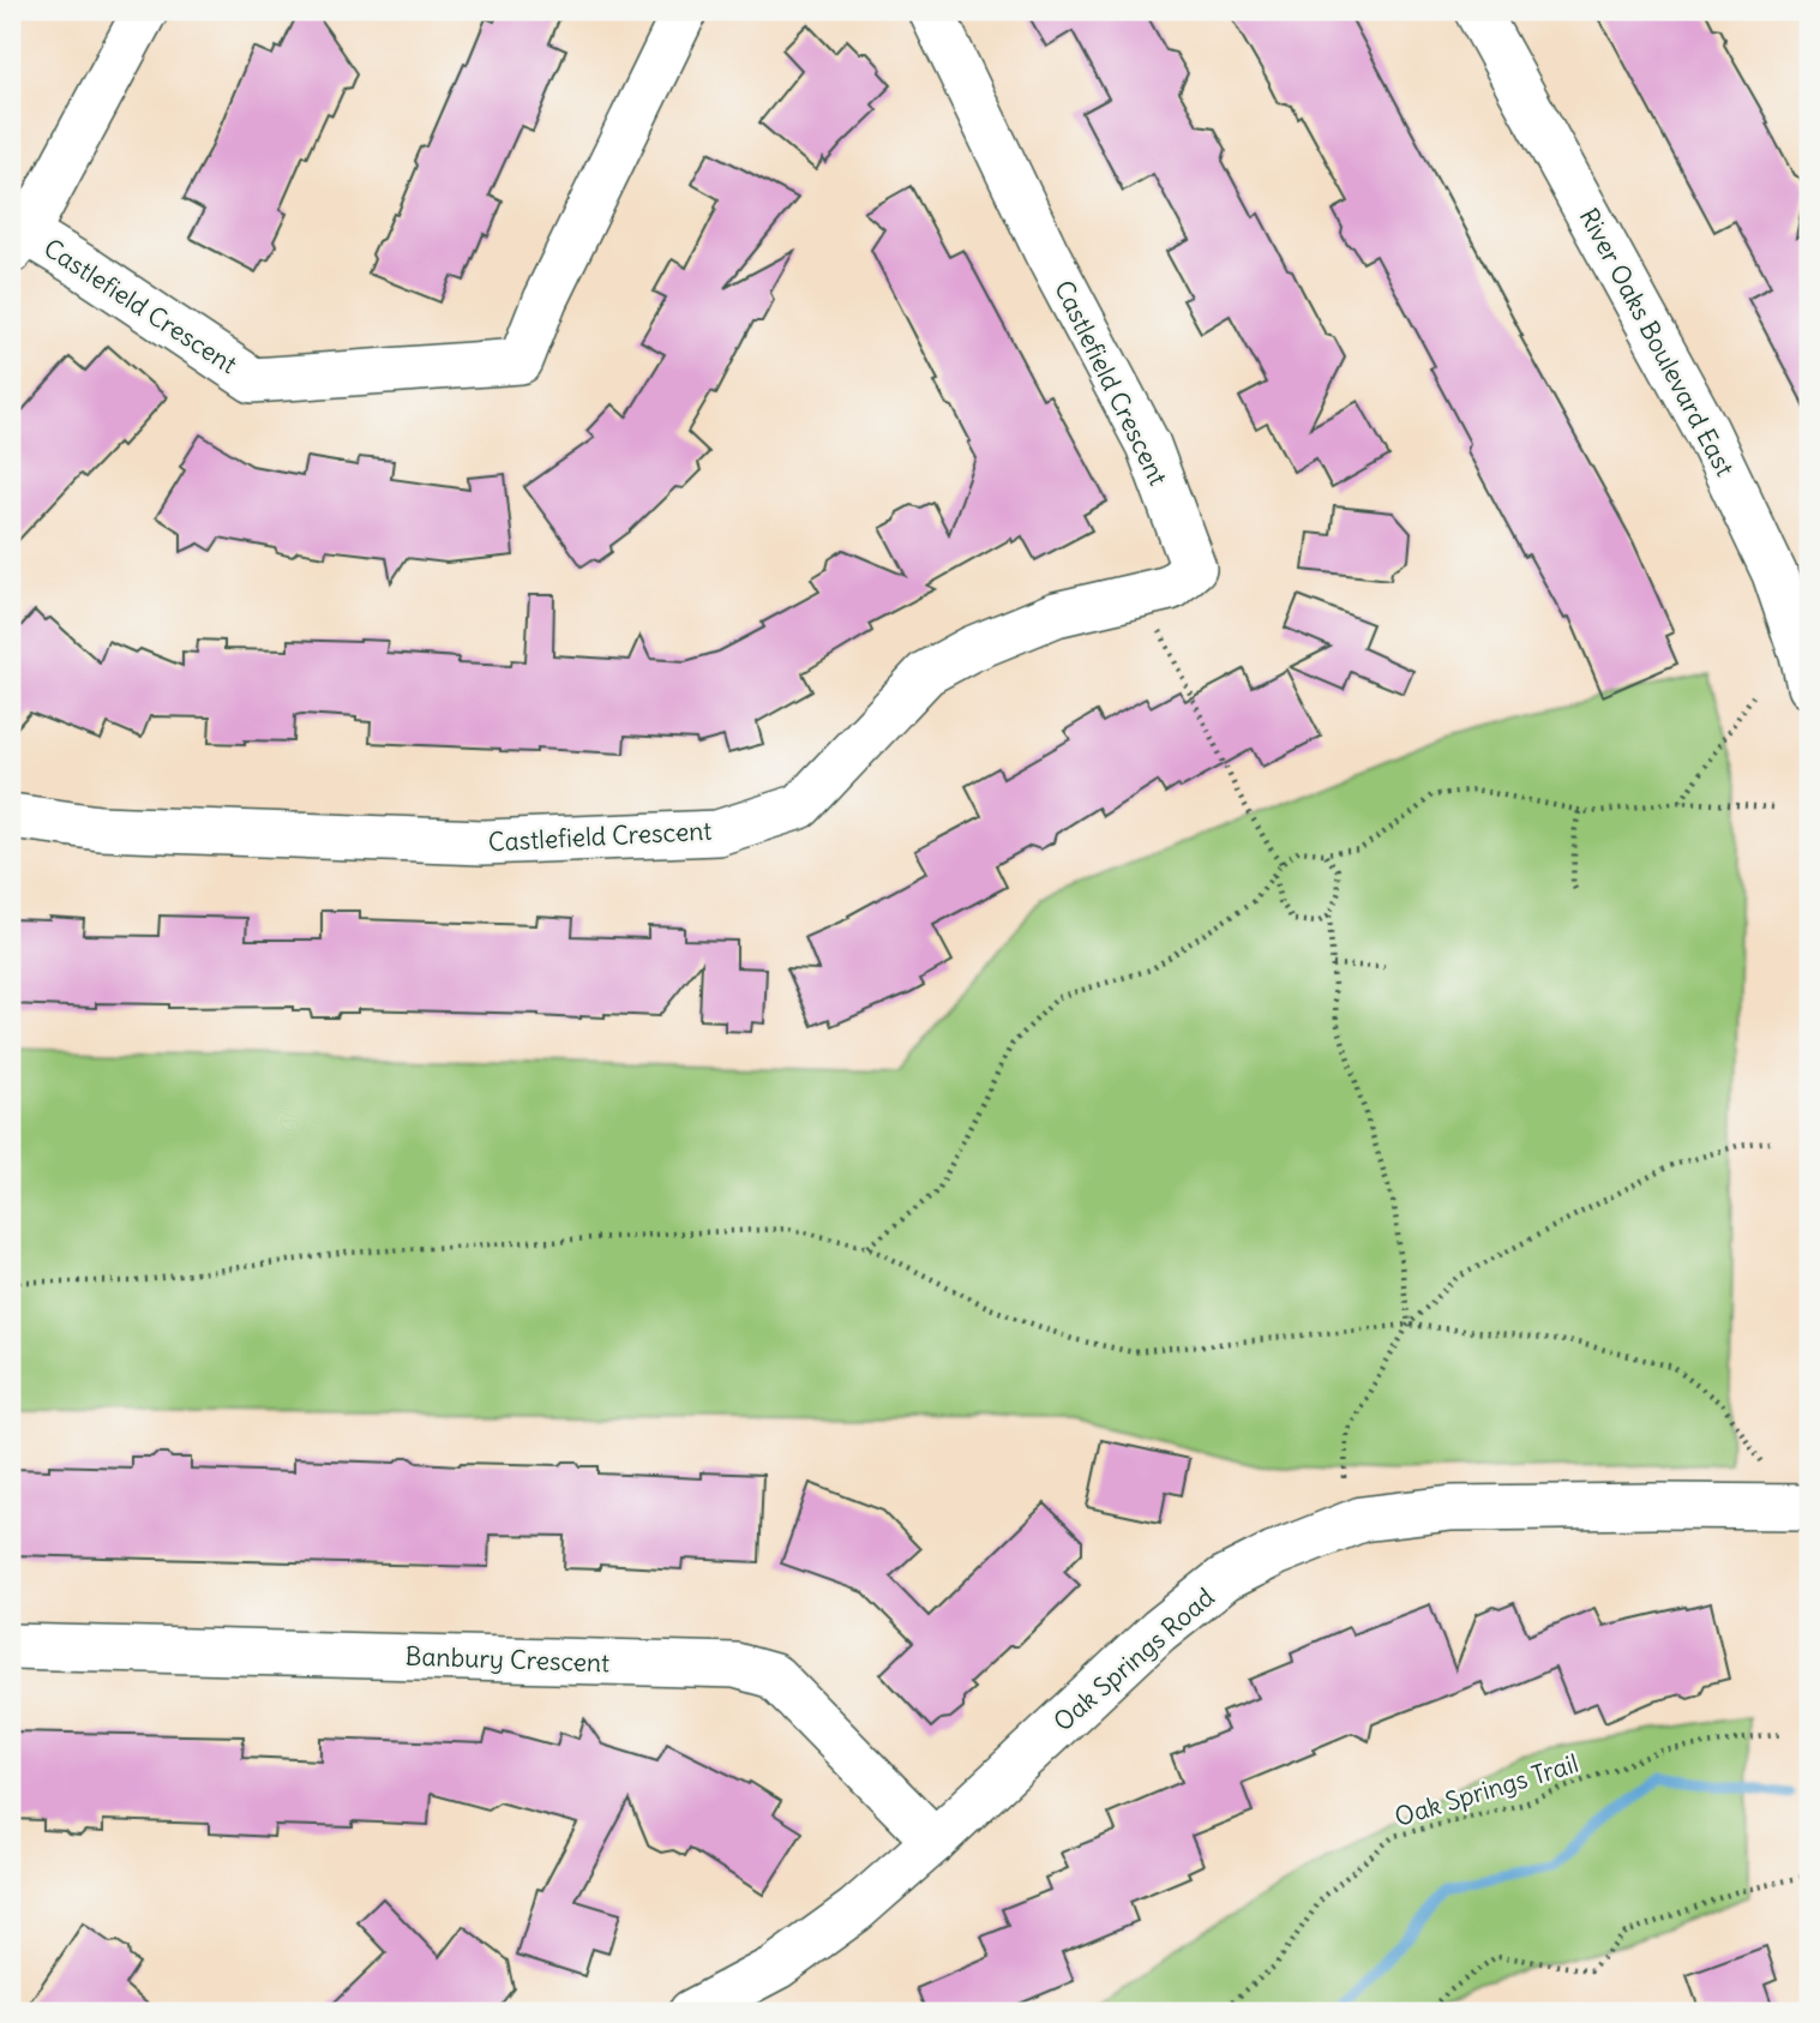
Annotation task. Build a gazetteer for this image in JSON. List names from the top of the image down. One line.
{"streets":{"street":["Castlefield Crescent","River Oaks Boulevard East","Banbury Crescent","Oak Springs Road"],"path":["Oak Springs Trail"]},"crossings":[["Banbury Crescent","Oak Springs Road"]]}
